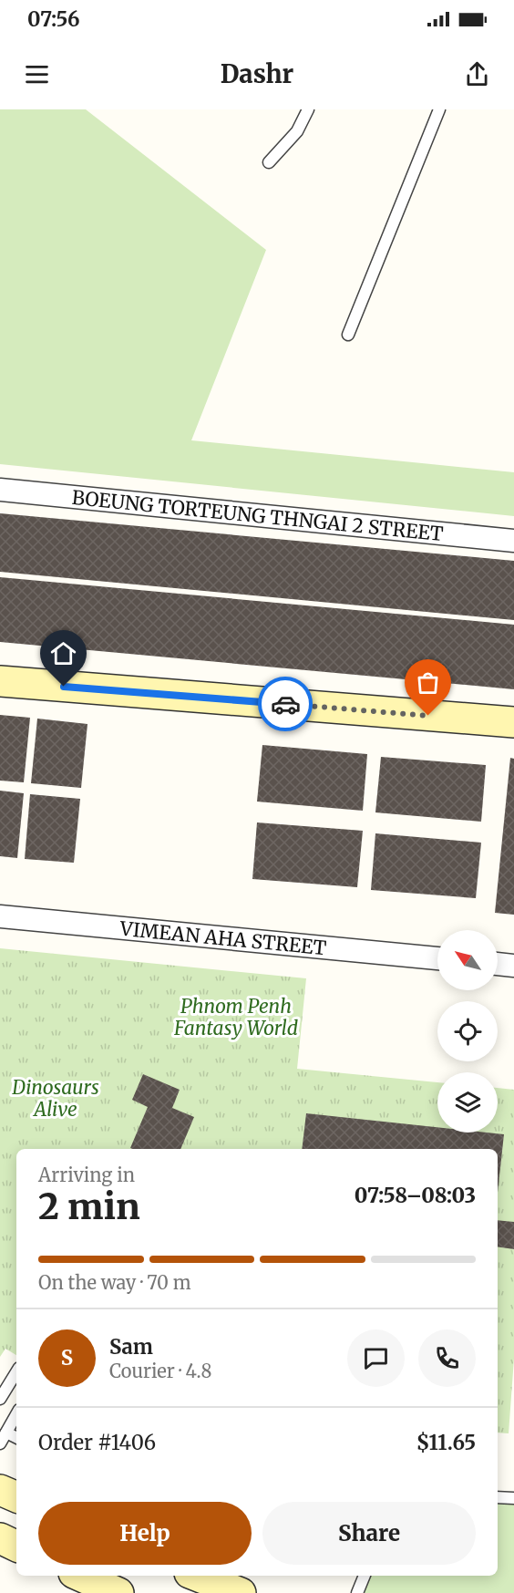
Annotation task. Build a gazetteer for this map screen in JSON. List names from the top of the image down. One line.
{"streets":{"street":["BOEUNG TORTEUNG THNGAI 2 STREET","VIMEAN AHA STREET"]},"parks":["Phnom Penh Fantasy World","Dinosaurs Alive"],"north":"top left","page":{"status":"07:56","header":"Dashr","heading":["2 min","Arriving in","07:58–08:03"],"panel":["Sam","Courier · 4.8","Order #1406","$11.65"],"bar":"On the way · 70 m","round":"S","buttons":["Help","Share"]}}
